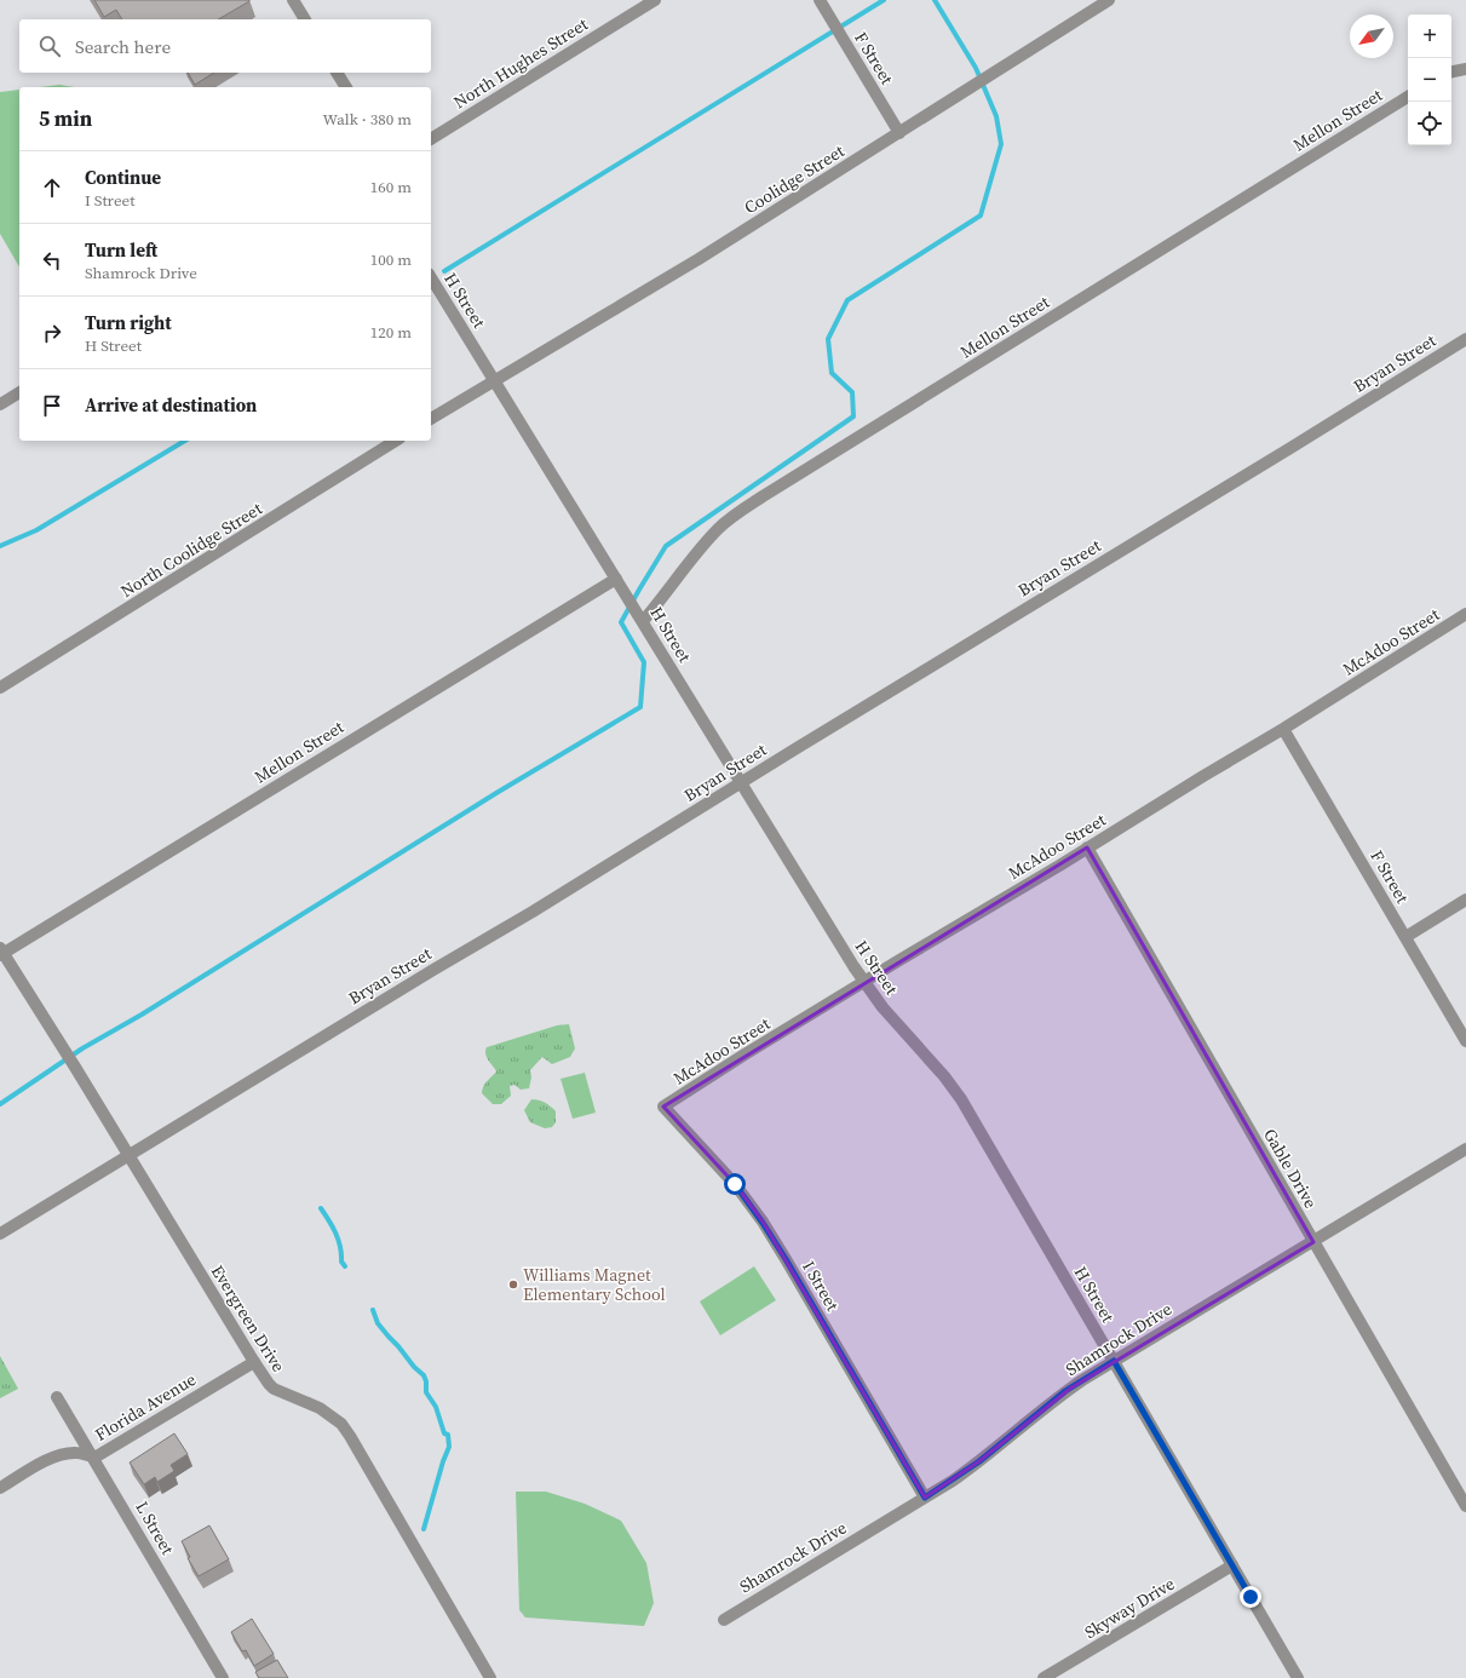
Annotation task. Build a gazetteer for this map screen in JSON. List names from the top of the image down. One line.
{"streets":{"street":["F Street","North Hughes Street","Mellon Street","Coolidge Street","H Street","Bryan Street","North Coolidge Street","McAdoo Street","Gable Drive","I Street","Evergreen Drive","Shamrock Drive","Florida Avenue","L Street","Skyway Drive"]},"crossings":[["F Street","Coolidge Street"],["F Street","McAdoo Street"],["Mellon Street","H Street"],["Mellon Street","Evergreen Drive"],["Coolidge Street","H Street"],["H Street","Bryan Street"],["H Street","McAdoo Street"],["H Street","Shamrock Drive"],["H Street","Skyway Drive"],["Bryan Street","Evergreen Drive"],["McAdoo Street","Gable Drive"],["McAdoo Street","I Street"],["Gable Drive","Shamrock Drive"],["I Street","Shamrock Drive"],["Evergreen Drive","Florida Avenue"],["Florida Avenue","L Street"]],"places":["Williams Magnet Elementary School"],"north":"bottom left","page":{"map_buttons":["+","−"],"search":"Search here","heading":["5 min","Walk · 380 m"],"list":[["Continue","I Street","160 m"],["Turn left","Shamrock Drive","100 m"],["Turn right","H Street","120 m"],"Arrive at destination"]}}
